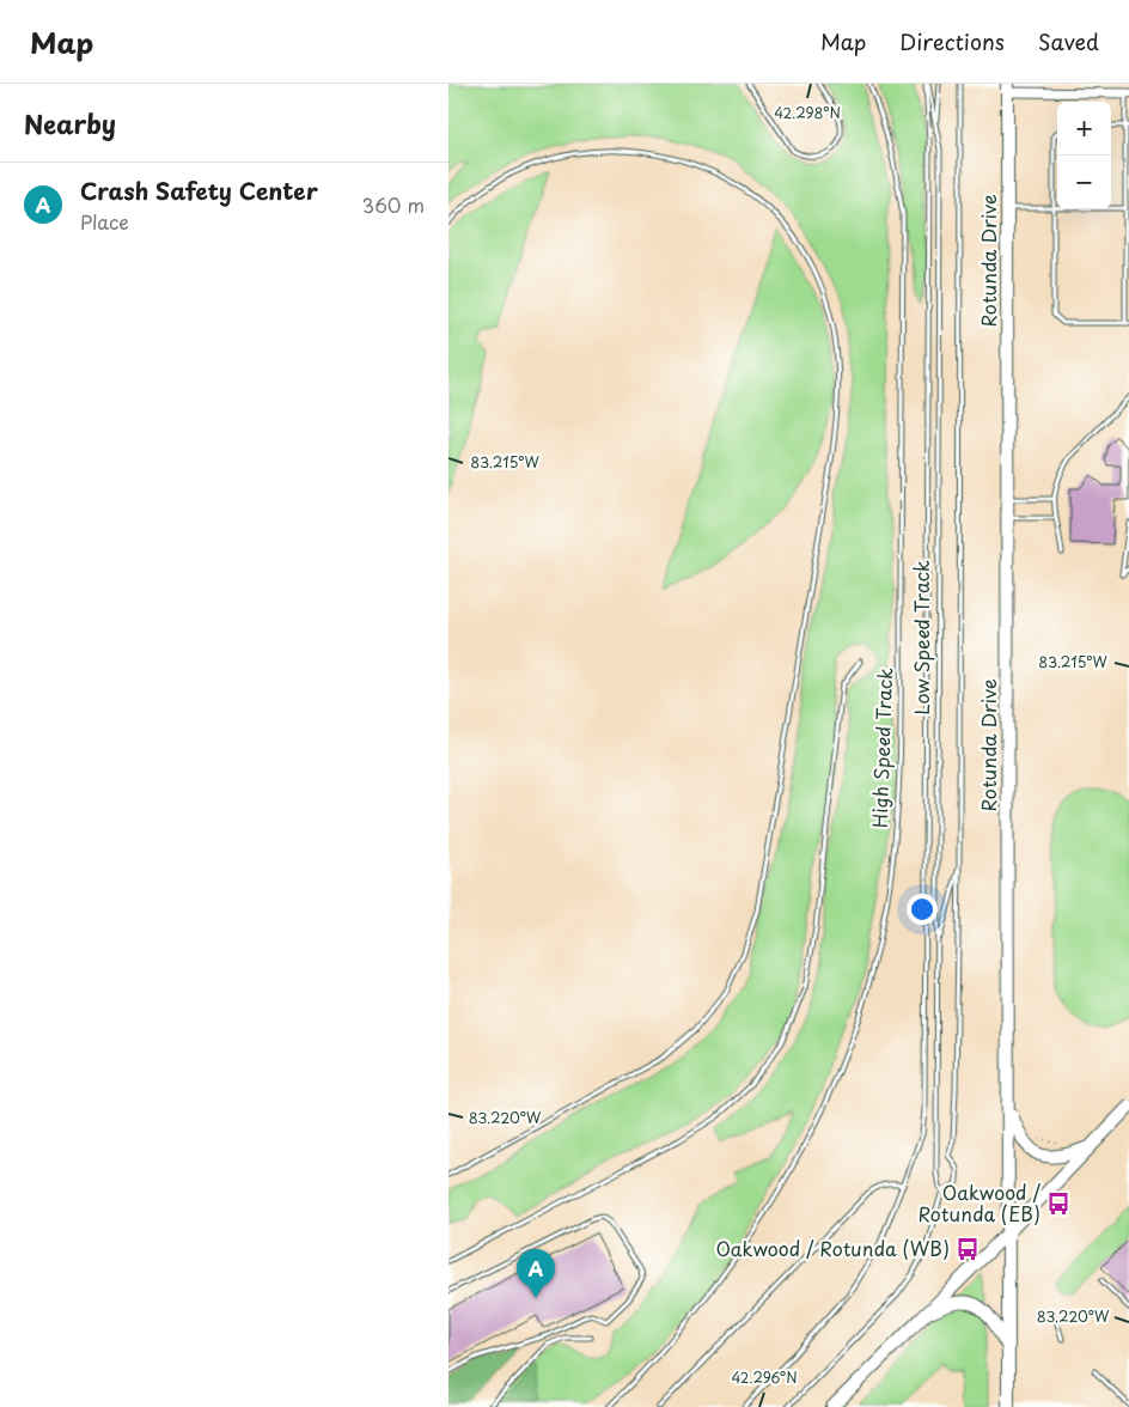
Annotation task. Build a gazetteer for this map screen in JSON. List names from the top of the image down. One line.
{"streets":{"main road":["Rotunda Drive"],"lane":["Low Speed Track","High Speed Track"]},"places":{"bus stop":["Oakwood / Rotunda (EB)","Oakwood / Rotunda (WB)"]},"page":{"header":"Map","nav":["Map","Directions","Saved"],"heading":"Nearby","map_buttons":["+","−"],"list":[{"mark":"A","name":"Crash Safety Center","note":"Place","value":"360 m"}],"pins":"A"},"coordinates":["42.298°N","83.215°W","83.220°W","42.296°N"]}
